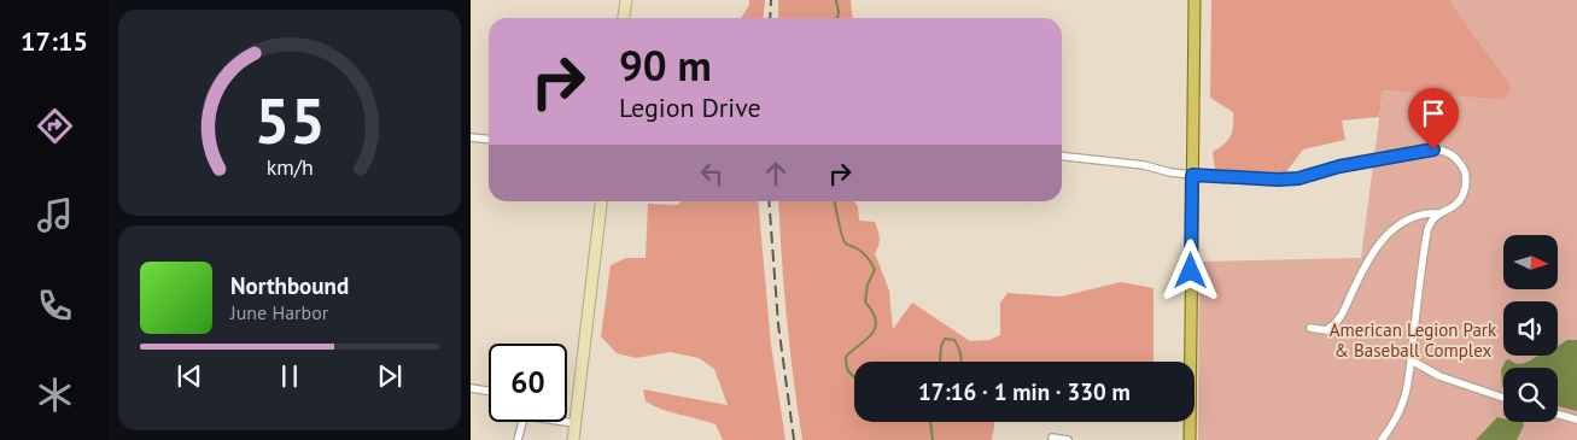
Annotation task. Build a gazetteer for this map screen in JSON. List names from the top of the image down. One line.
{"parks":["American Legion Park & Baseball Complex"],"north":"right","page":{"tabs":"17:15","turn":["90 m","Legion Drive"],"song":["Northbound","June Harbor"],"limit":"60","trip":"17:16 · 1 min · 330 m","gauge":["55","km/h"]}}
